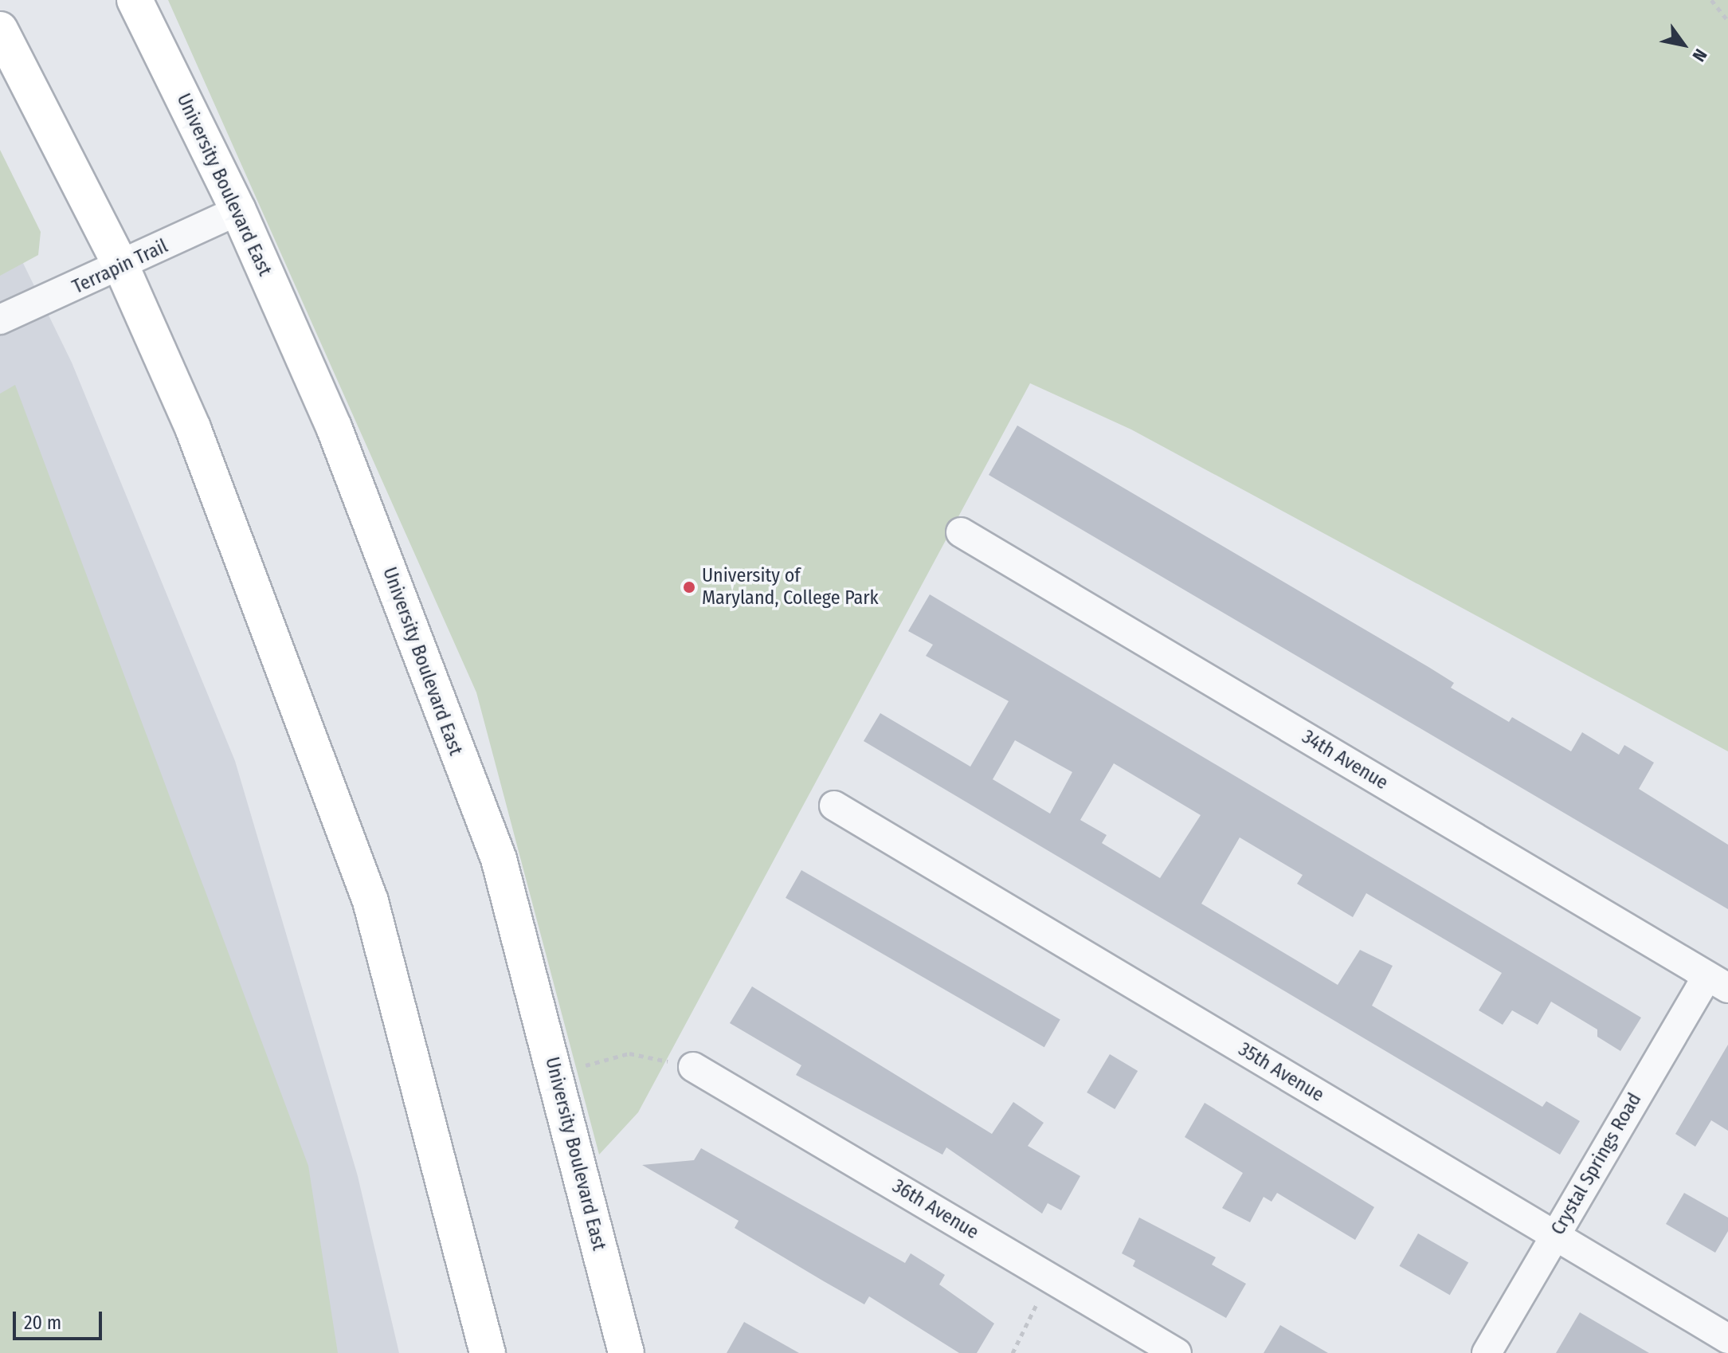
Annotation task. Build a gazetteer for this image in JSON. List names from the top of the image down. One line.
{"streets":{"main road":["University Boulevard East"],"street":["Terrapin Trail","34th Avenue","35th Avenue","Crystal Springs Road","36th Avenue"]},"crossings":[["University Boulevard East","Terrapin Trail"],["34th Avenue","Crystal Springs Road"],["35th Avenue","Crystal Springs Road"]],"places":["University of Maryland, College Park"],"scale_bar":"20 m","north":"bottom right"}
